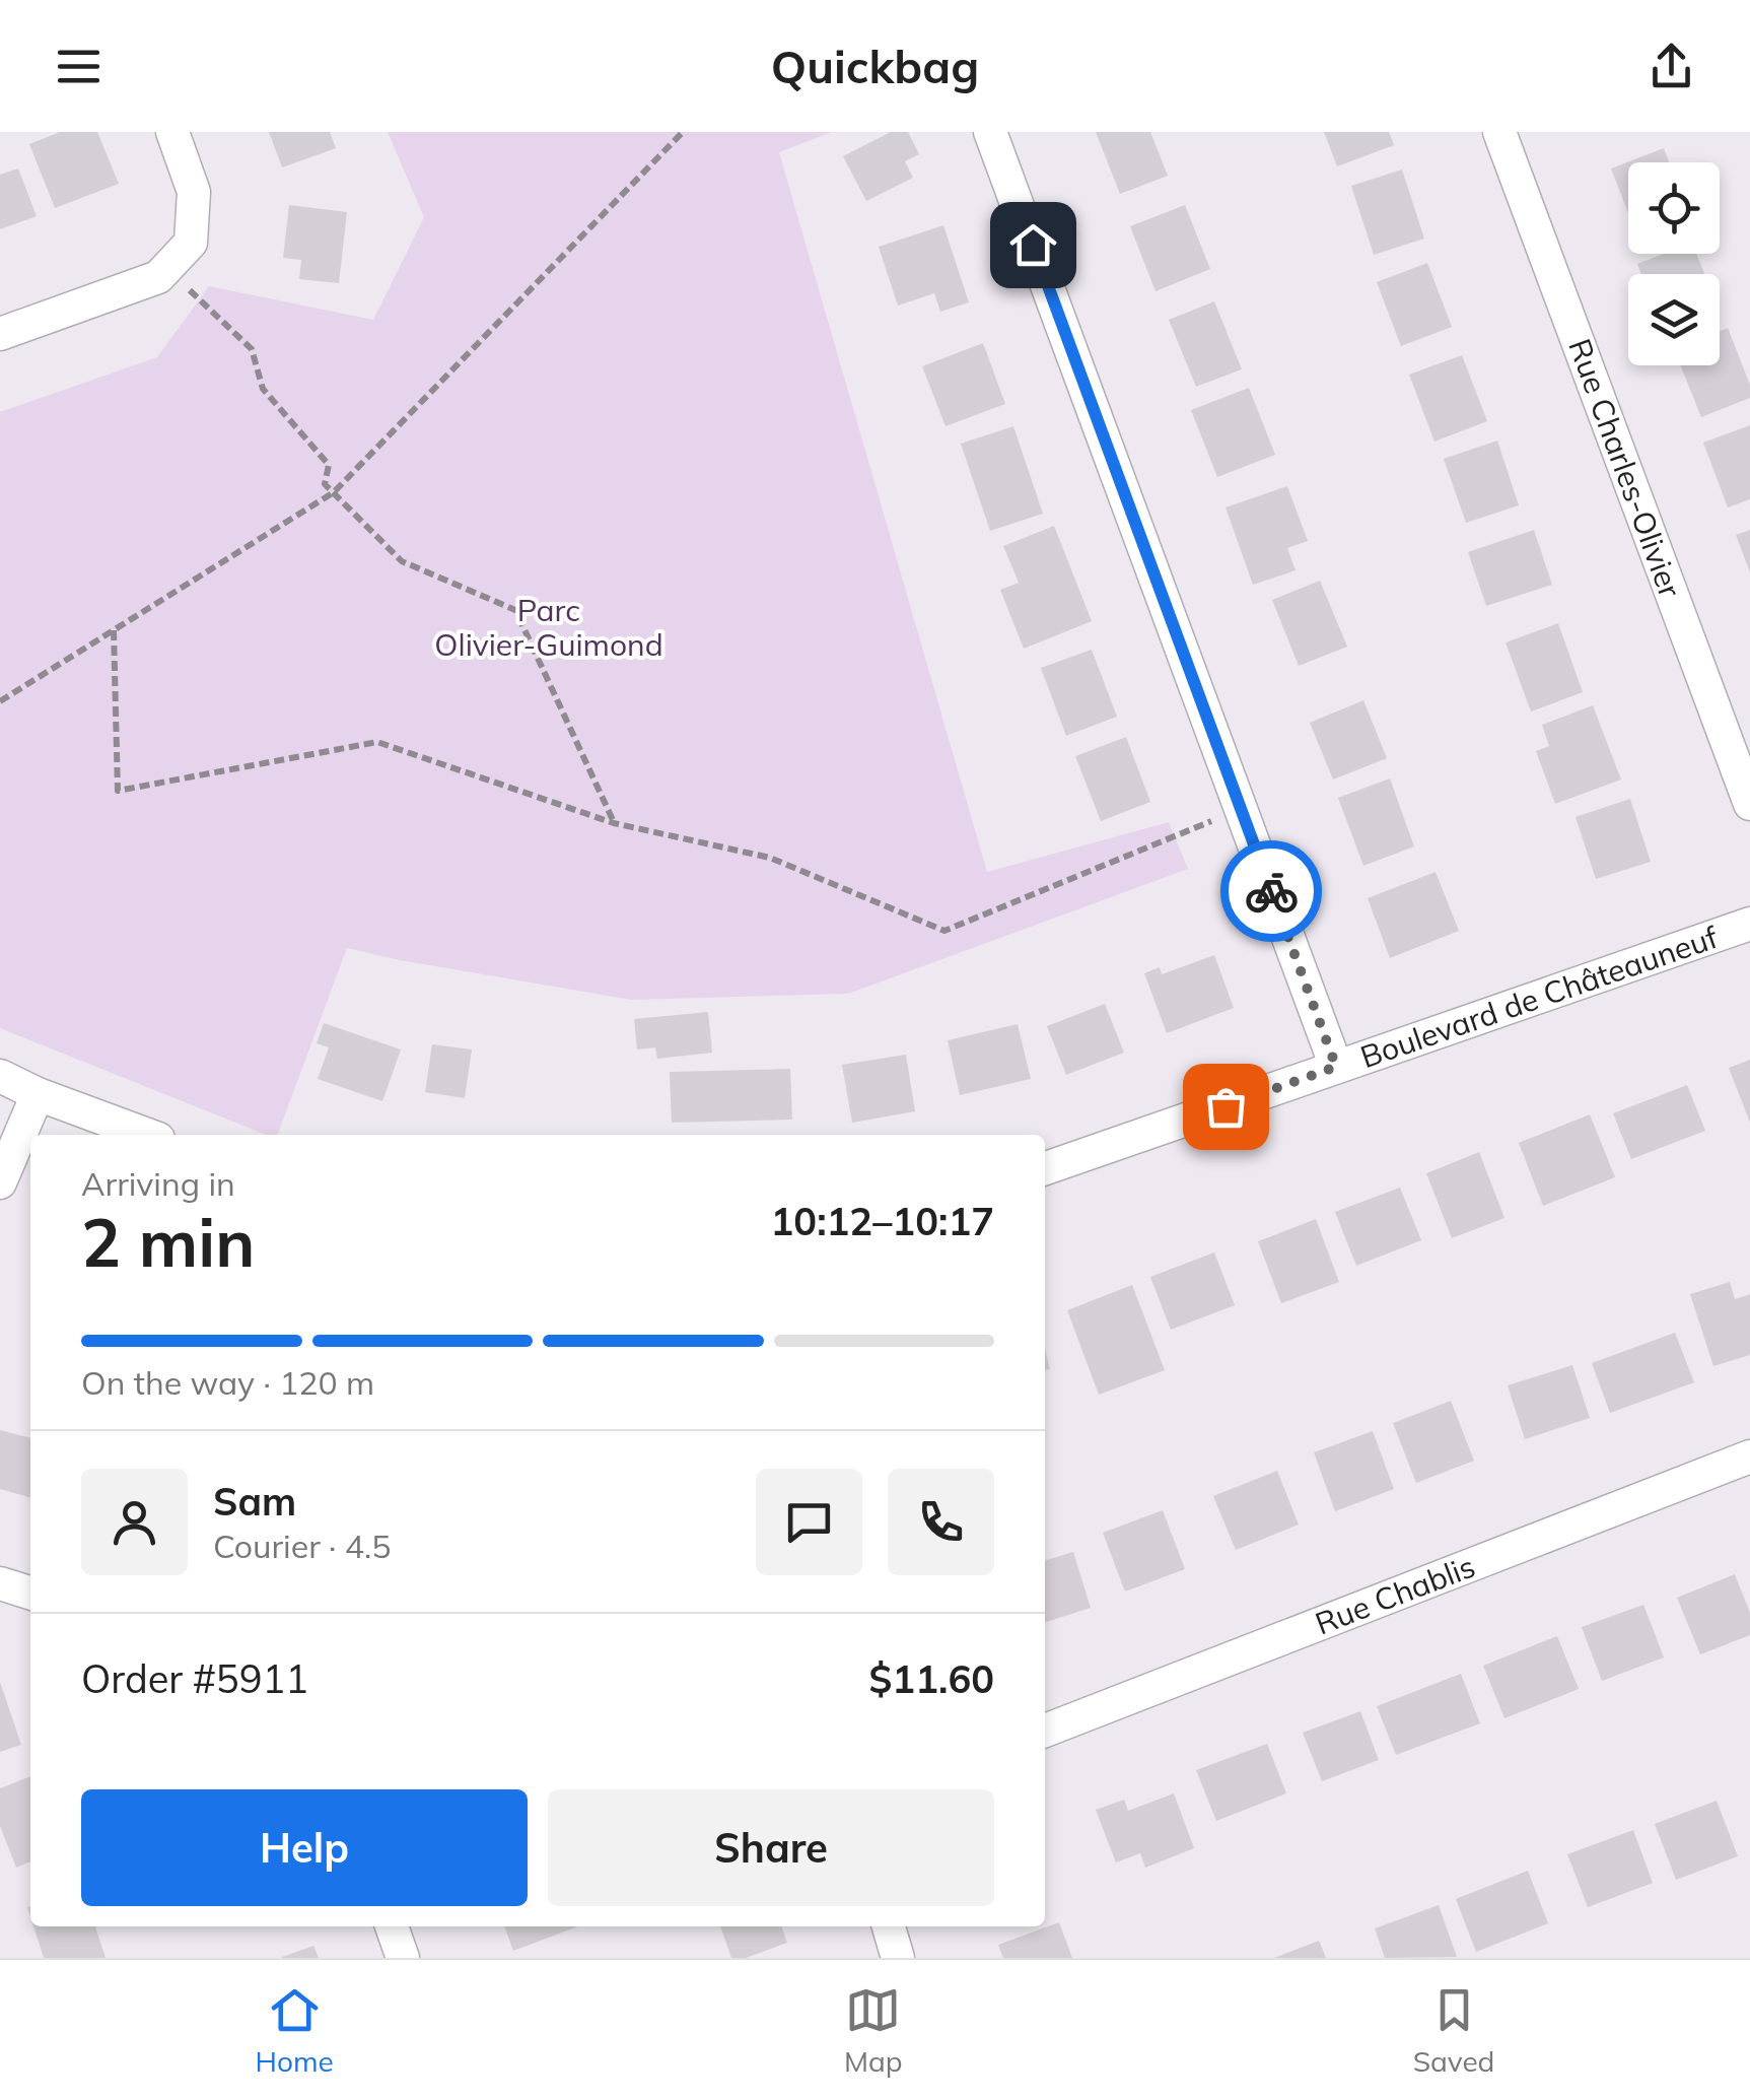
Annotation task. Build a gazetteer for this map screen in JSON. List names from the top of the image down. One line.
{"streets":{"street":["Rue Charles-Olivier","Boulevard de Châteauneuf","Rue Chablis"]},"parks":["Parc Olivier-Guimond"],"page":{"header":"Quickbag","heading":["2 min","Arriving in","10:12–10:17"],"panel":["Sam","Courier · 4.5","Order #5911","$11.60"],"bar":"On the way · 120 m","buttons":["Help","Share"],"tabs":["Home","Map","Saved"]}}
